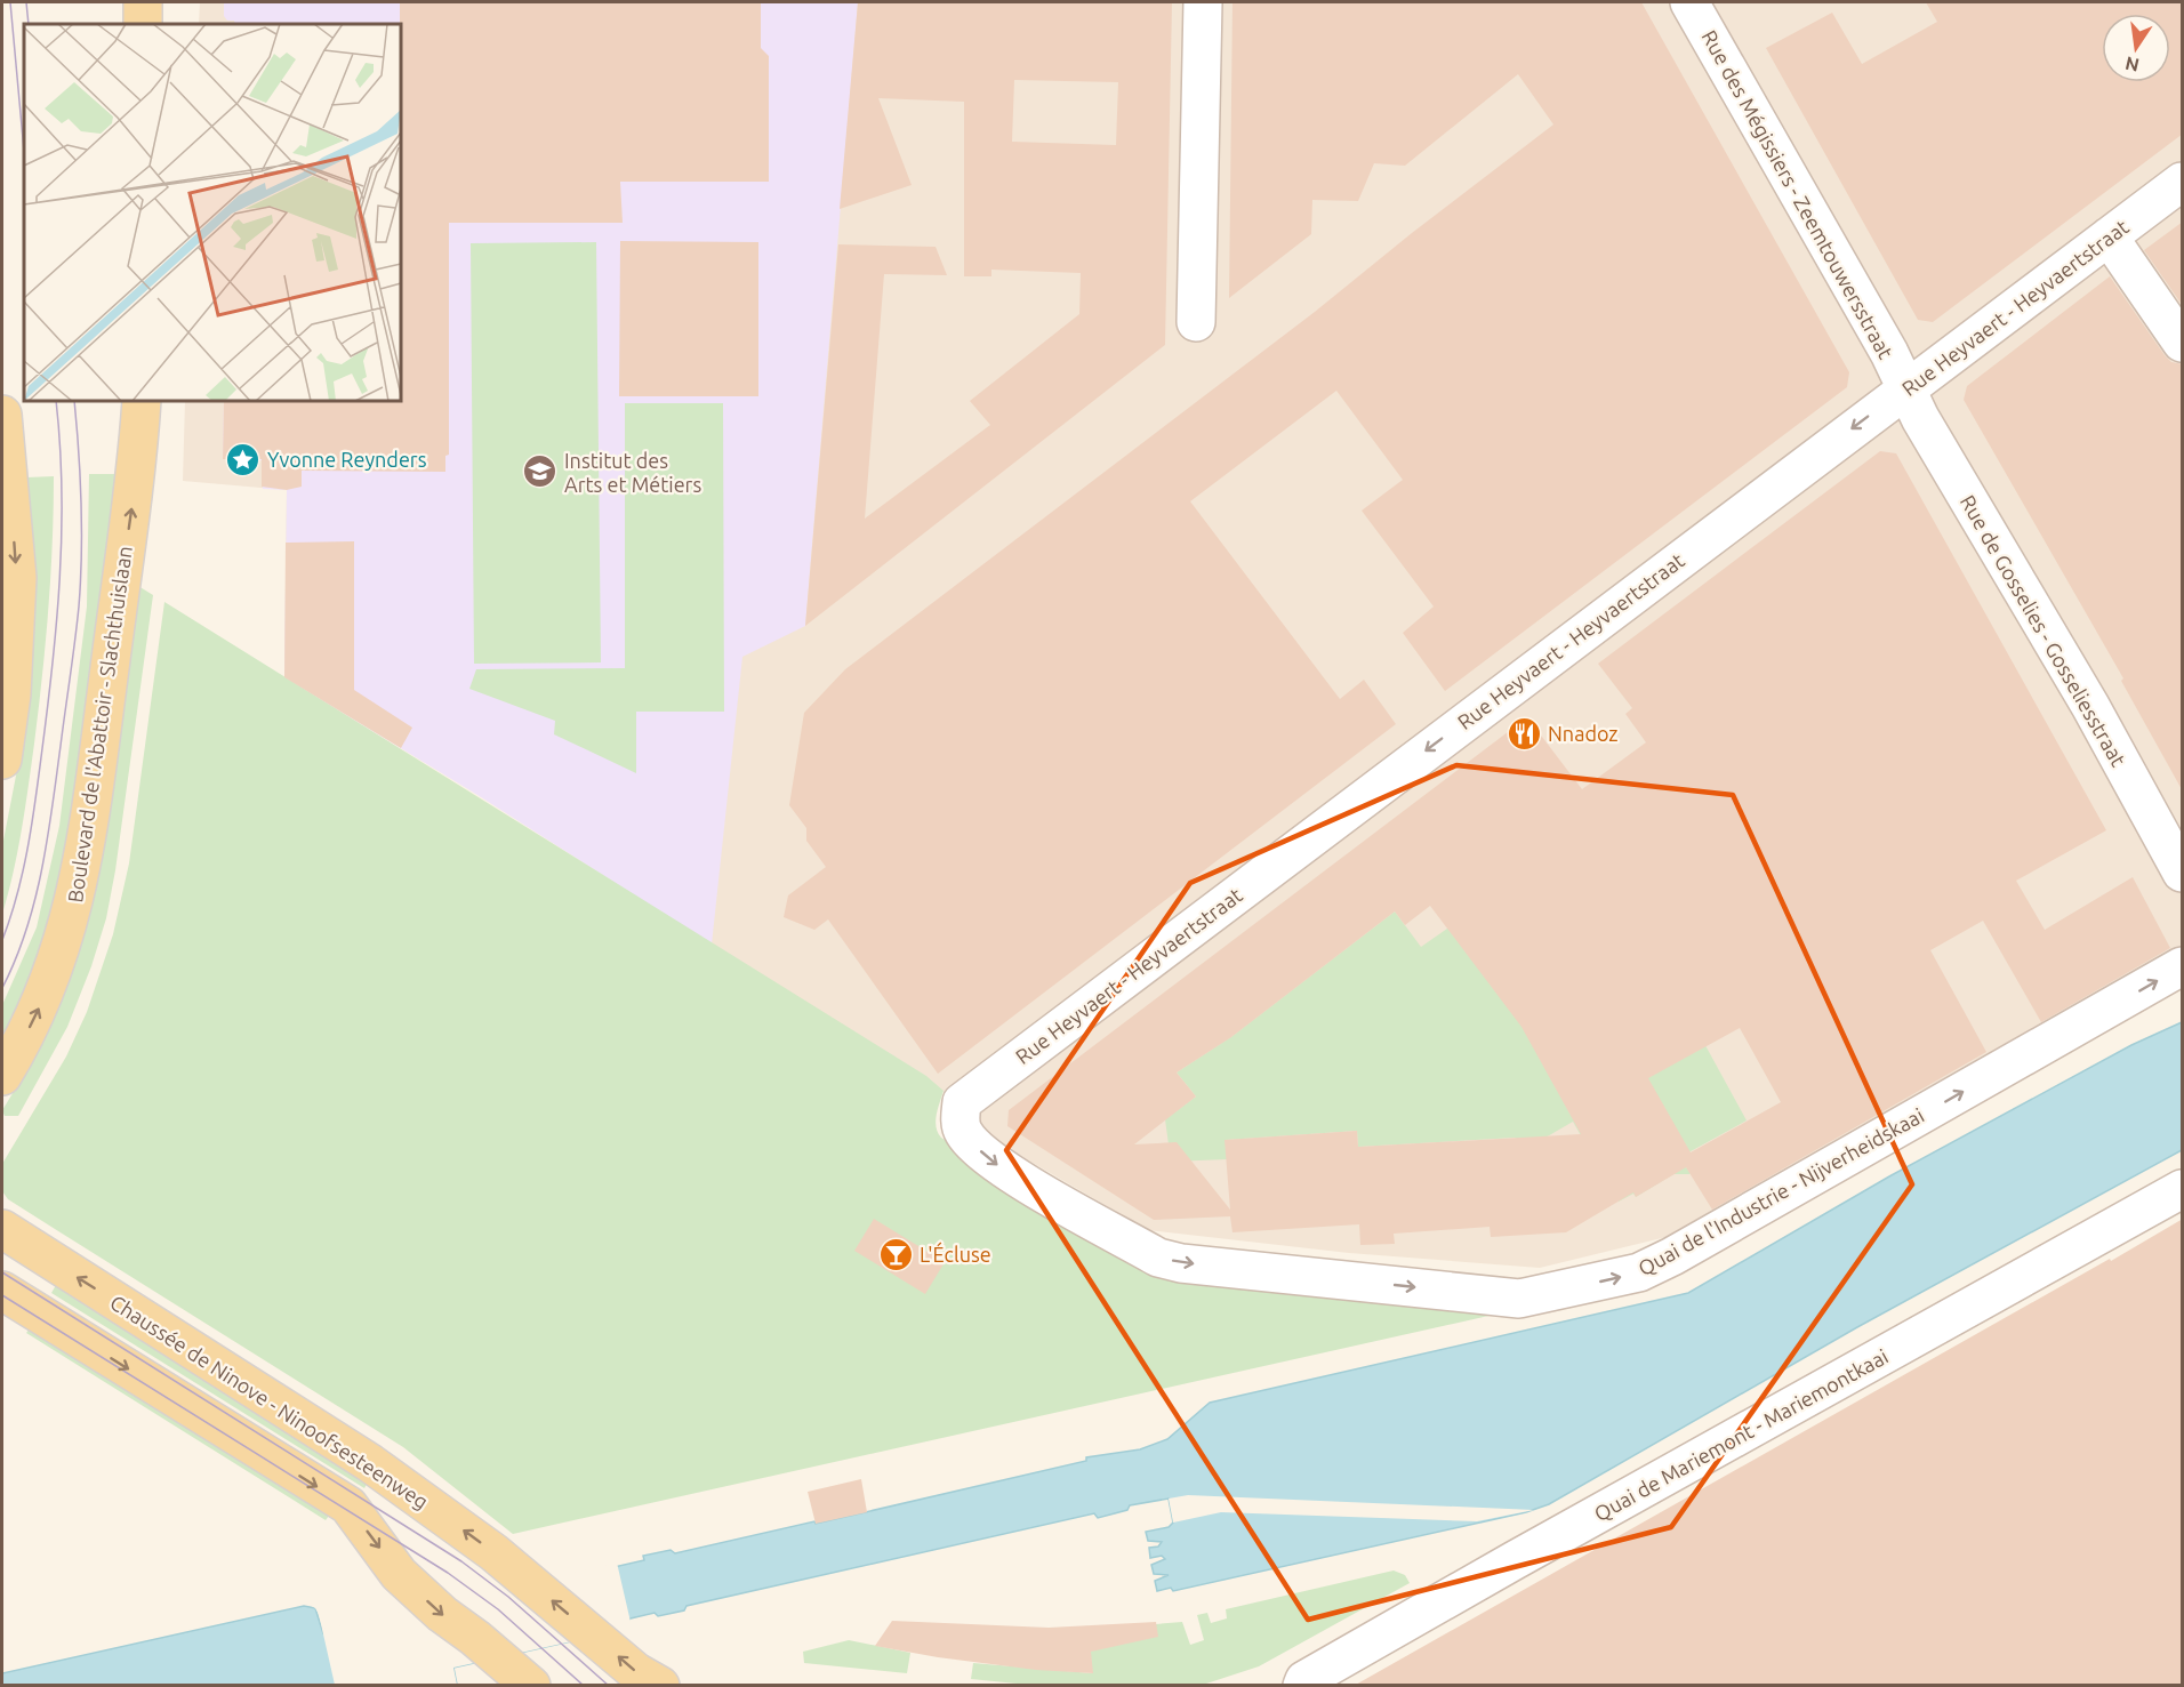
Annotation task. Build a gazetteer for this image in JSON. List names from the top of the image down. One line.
{"streets":{"main road":["Boulevard de l'Abattoir - Slachthuislaan","Chaussée de Ninove - Ninoofsesteenweg"],"street":["Rue des Mégissiers - Zeemtouwersstraat","Rue Heyvaert - Heyvaertstraat","Rue de Gosselies - Gosseliesstraat","Quai de l'Industrie - Nijverheidskaai","Quai de Mariemont - Mariemontkaai"]},"crossings":[["Rue des Mégissiers - Zeemtouwersstraat","Rue Heyvaert - Heyvaertstraat"],["Rue des Mégissiers - Zeemtouwersstraat","Rue de Gosselies - Gosseliesstraat"],["Rue Heyvaert - Heyvaertstraat","Rue de Gosselies - Gosseliesstraat"],["Rue Heyvaert - Heyvaertstraat","Quai de l'Industrie - Nijverheidskaai"]],"one_way":["Rue Heyvaert - Heyvaertstraat","Quai de l'Industrie - Nijverheidskaai"],"places":{"place":["Yvonne Reynders"],"school or university":["Institut des Arts et Métiers"],"restaurant":["Nnadoz"],"bar":["L'Écluse"]},"north":"bottom"}
